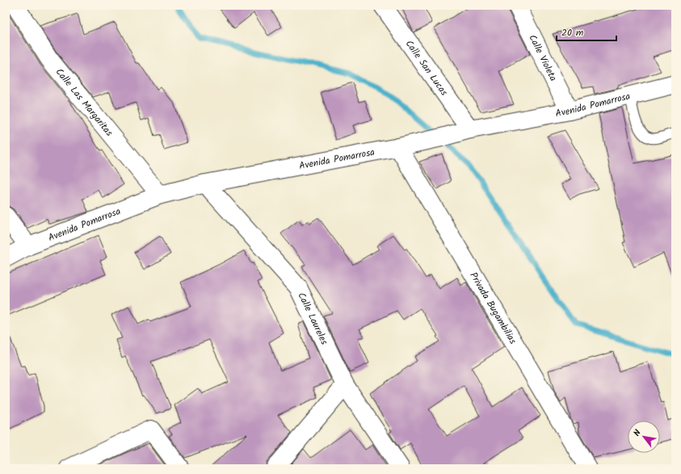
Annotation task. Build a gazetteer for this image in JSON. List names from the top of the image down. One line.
{"streets":{"street":["Calle Violeta","Calle San Lucas","Calle Las Margaritas","Avenida Pomarrosa","Privada Bugambilias","Calle Laureles"]},"crossings":[["Calle Violeta","Avenida Pomarrosa"],["Calle San Lucas","Avenida Pomarrosa"],["Calle Las Margaritas","Avenida Pomarrosa"],["Avenida Pomarrosa","Privada Bugambilias"],["Avenida Pomarrosa","Calle Laureles"]],"scale_bar":"20 m","north":"top left"}
